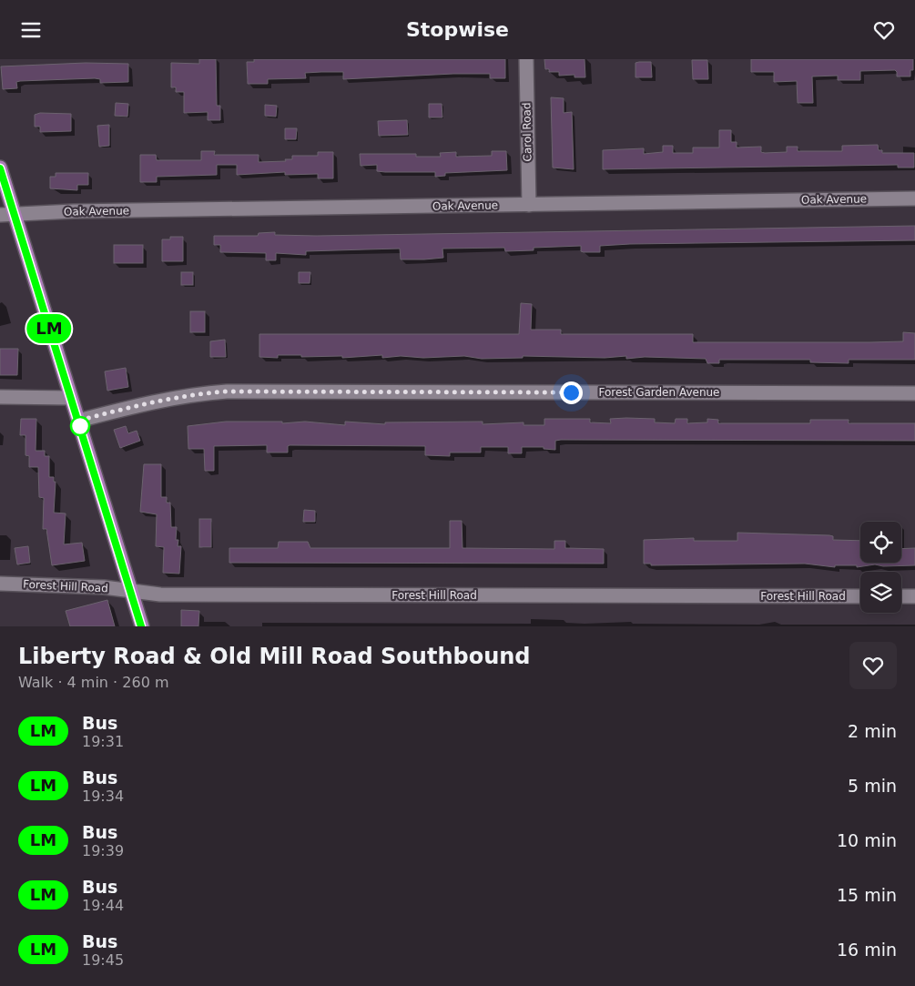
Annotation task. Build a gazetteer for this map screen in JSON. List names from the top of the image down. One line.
{"streets":{"street":["Carol Road","Oak Avenue","Forest Garden Avenue","Forest Hill Road"]},"crossings":[["Carol Road","Oak Avenue"]],"lines":["bus line LM"],"page":{"header":"Stopwise","on_map":"LM","heading":["Liberty Road & Old Mill Road Southbound","Walk · 4 min · 260 m"],"list":[{"mark":"LM","name":"Bus","note":"19:31","value":"2 min"},{"mark":"LM","name":"Bus","note":"19:34","value":"5 min"},{"mark":"LM","name":"Bus","note":"19:39","value":"10 min"},{"mark":"LM","name":"Bus","note":"19:44","value":"15 min"},{"mark":"LM","name":"Bus","note":"19:45","value":"16 min"}]}}
